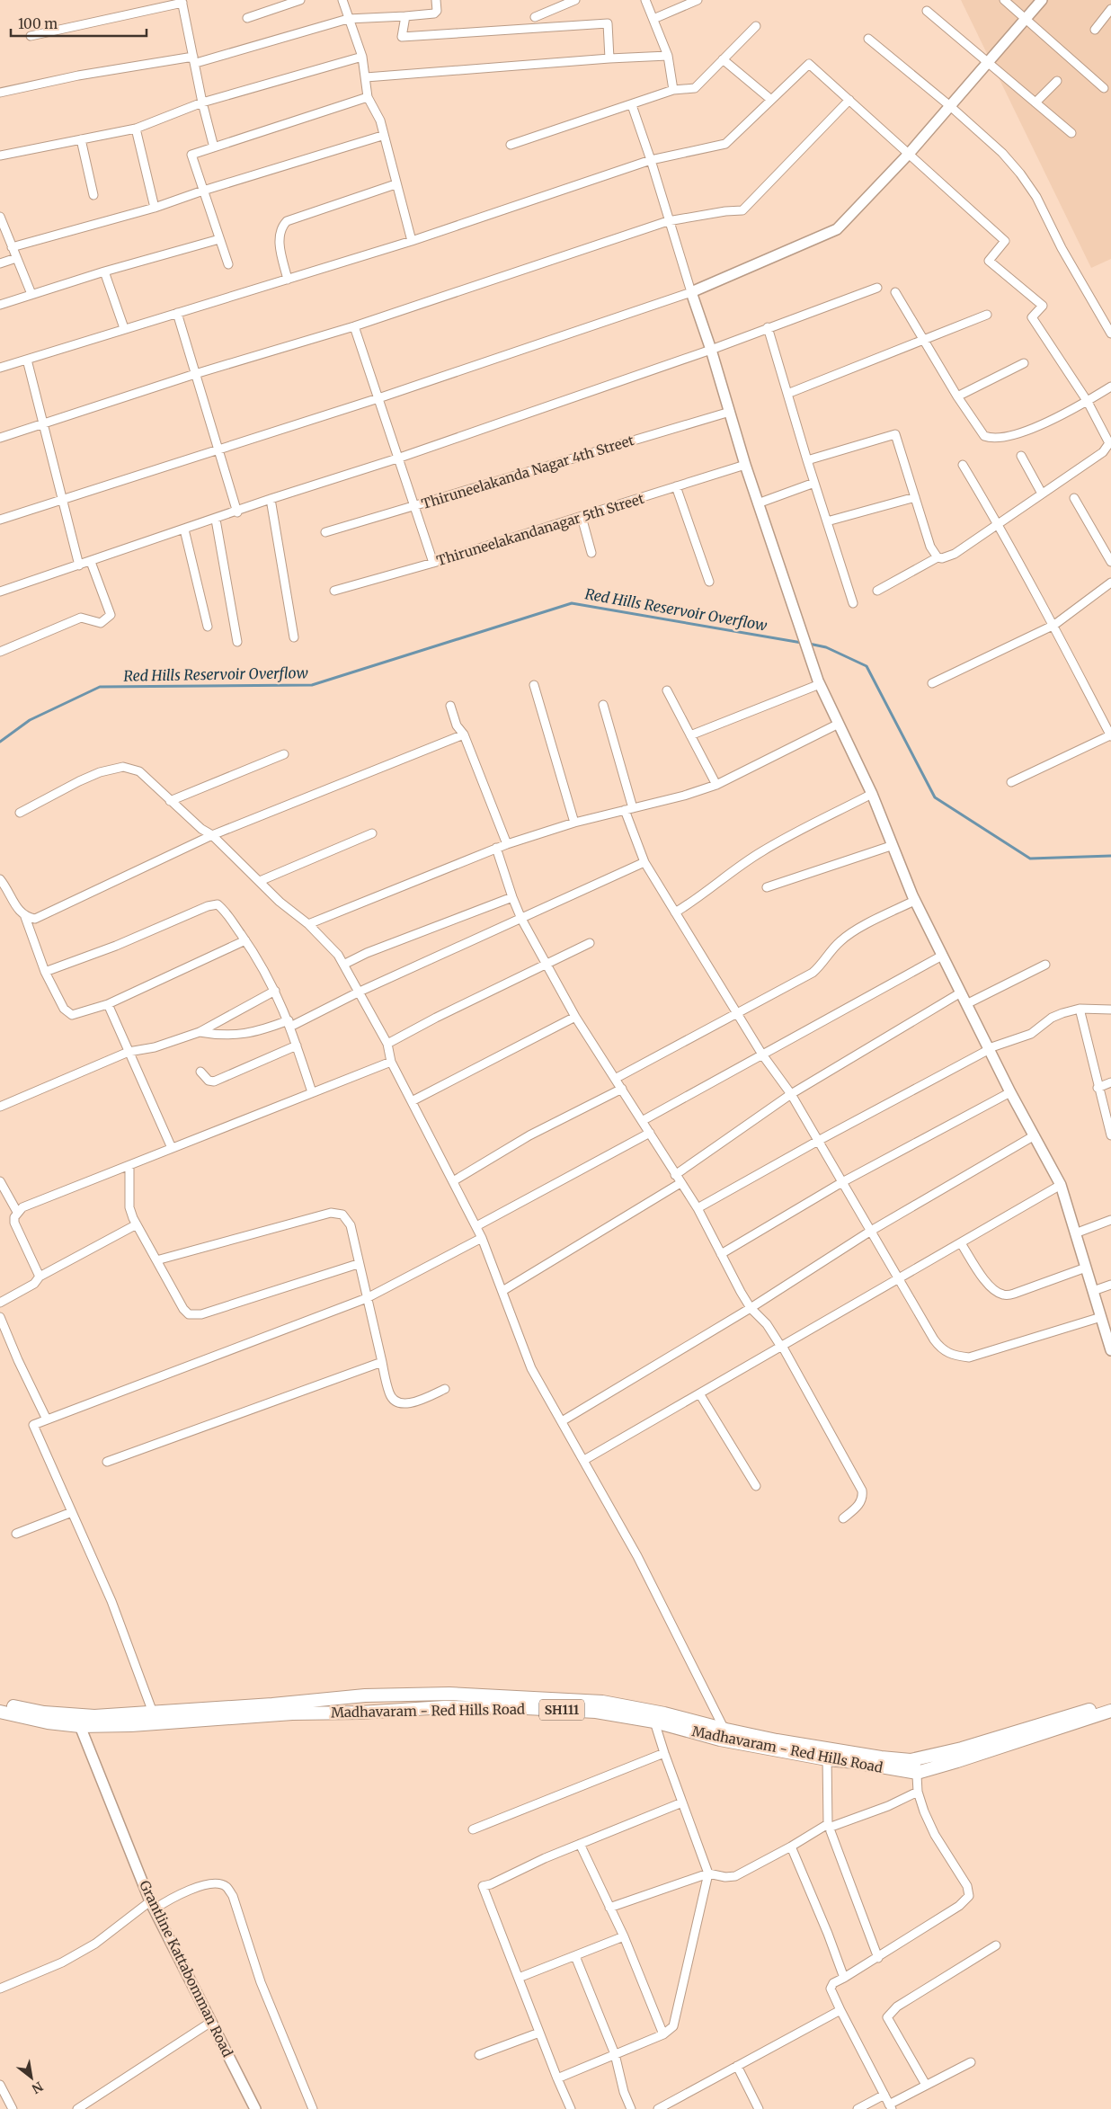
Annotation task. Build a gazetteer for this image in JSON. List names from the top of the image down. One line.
{"streets":{"main road":["SH111","Madhavaram - Red Hills Road"],"street":["Thiruneelakanda Nagar 4th Street","Thiruneelakandanagar 5th Street","Grantline Kattabomman Road"]},"crossings":[["Madhavaram - Red Hills Road","Grantline Kattabomman Road"]],"water":["Red Hills Reservoir Overflow"],"scale_bar":"100 m","north":"bottom right"}
